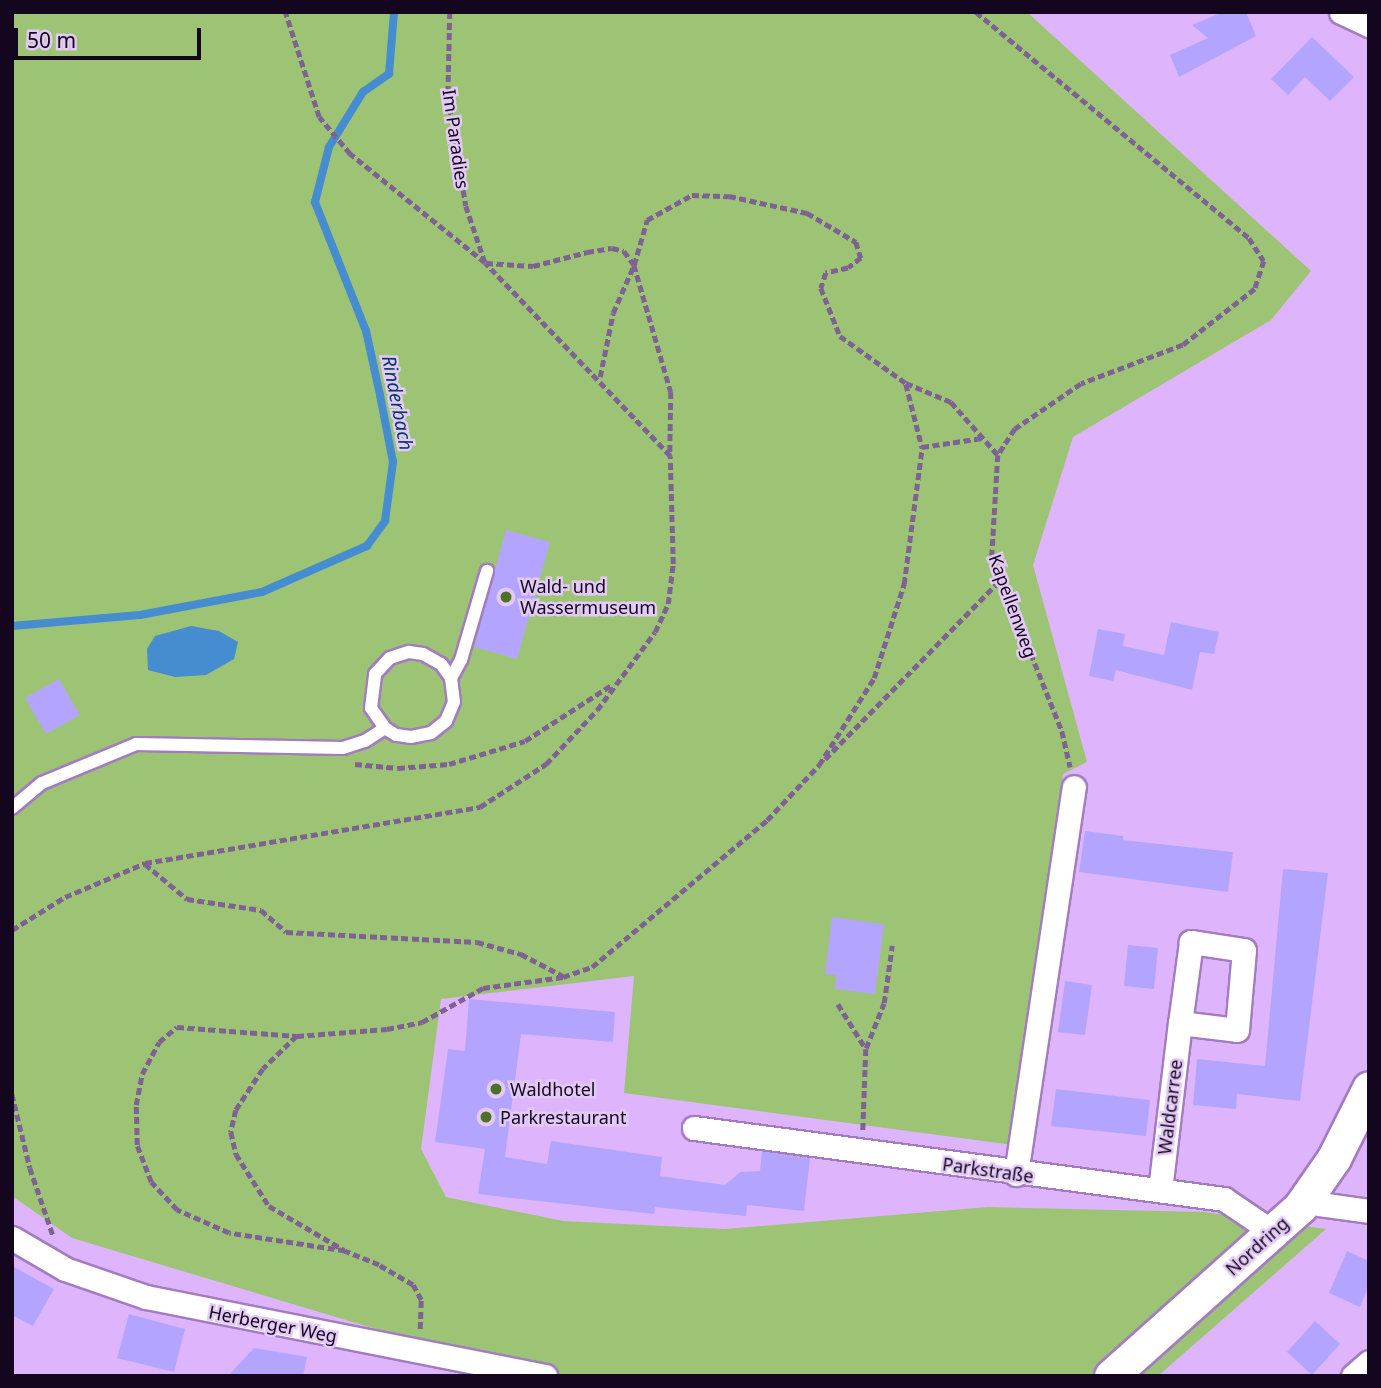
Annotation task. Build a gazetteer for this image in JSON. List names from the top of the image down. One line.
{"streets":{"street":["Waldcarree","Parkstraße","Nordring","Herberger Weg"],"path":["Im Paradies","Kapellenweg"]},"crossings":[["Waldcarree","Parkstraße"],["Parkstraße","Nordring"]],"water":["Rinderbach"],"places":["Wald- und Wassermuseum","Waldhotel","Parkrestaurant"],"scale_bar":"50 m"}
